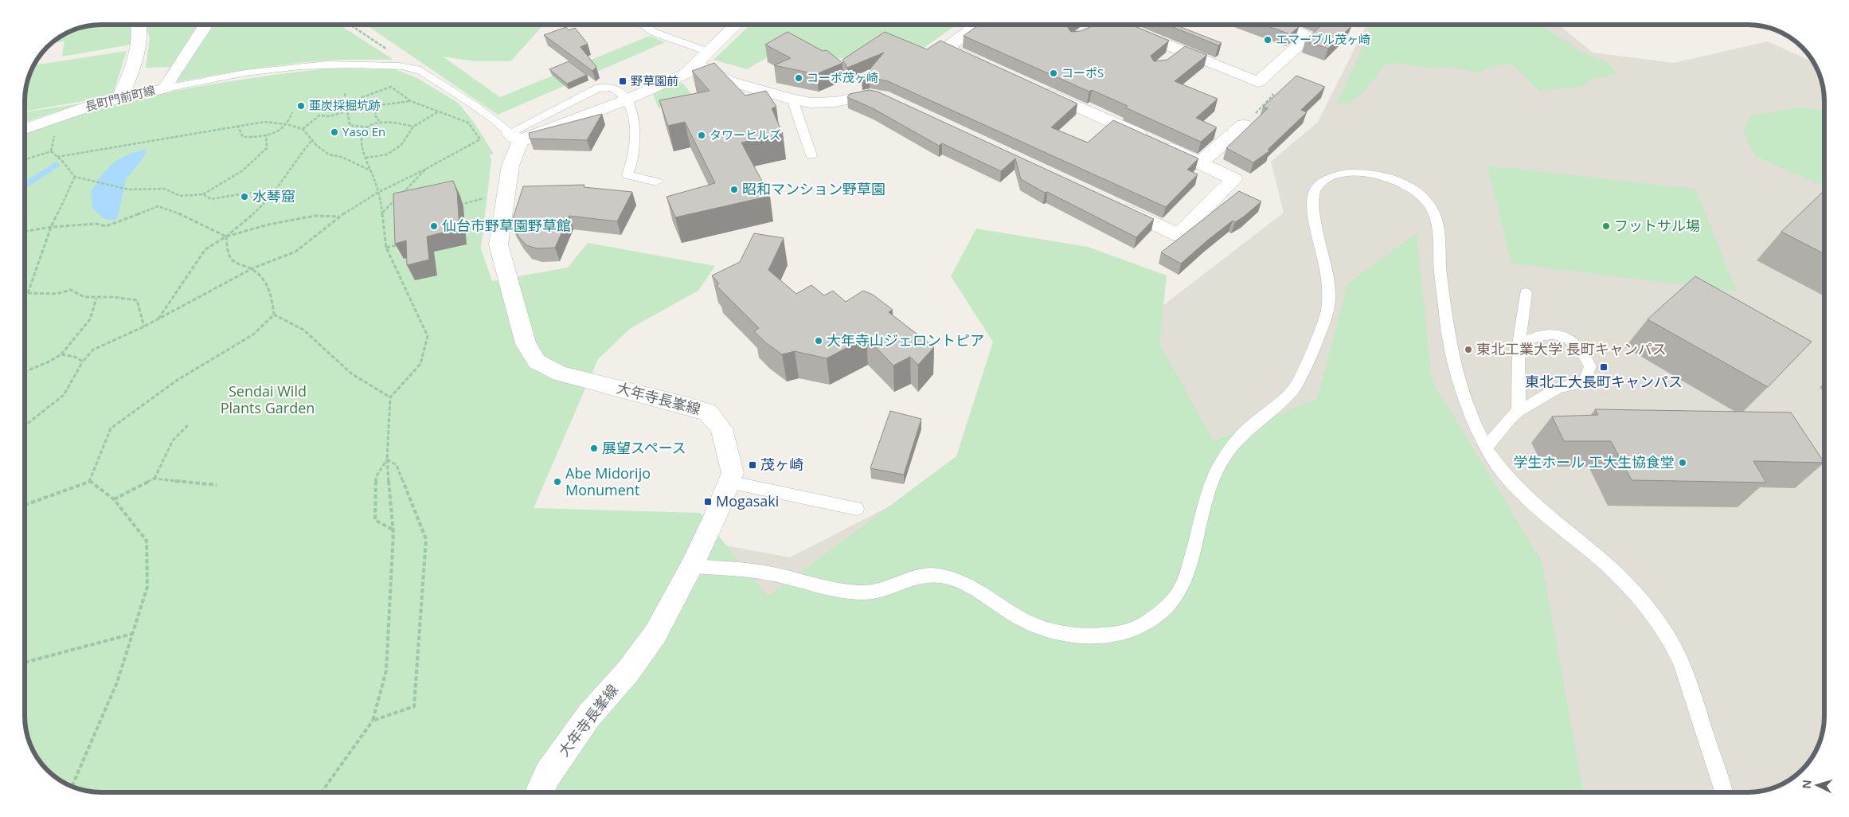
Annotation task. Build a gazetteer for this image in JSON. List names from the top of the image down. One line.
{"streets":{"street":["長町門前町線","大年寺長峯線"]},"parks":["Sendai Wild Plants Garden"],"places":{"other":["エマーブル茂ヶ崎","コーポS","コーポ茂ヶ崎","亜炭採掘坑跡","Yaso En","タワーヒルズ","昭和マンション野草園","水琴窟","仙台市野草園野草館","フットサル場","大年寺山ジェロントピア","東北工業大学 長町キャンパス","展望スペース","学生ホール 工大生協食堂","Abe Midorijo Monument"],"transit":["野草園前","東北工大長町キャンパス","茂ヶ崎","Mogasaki"]},"north":"left"}
